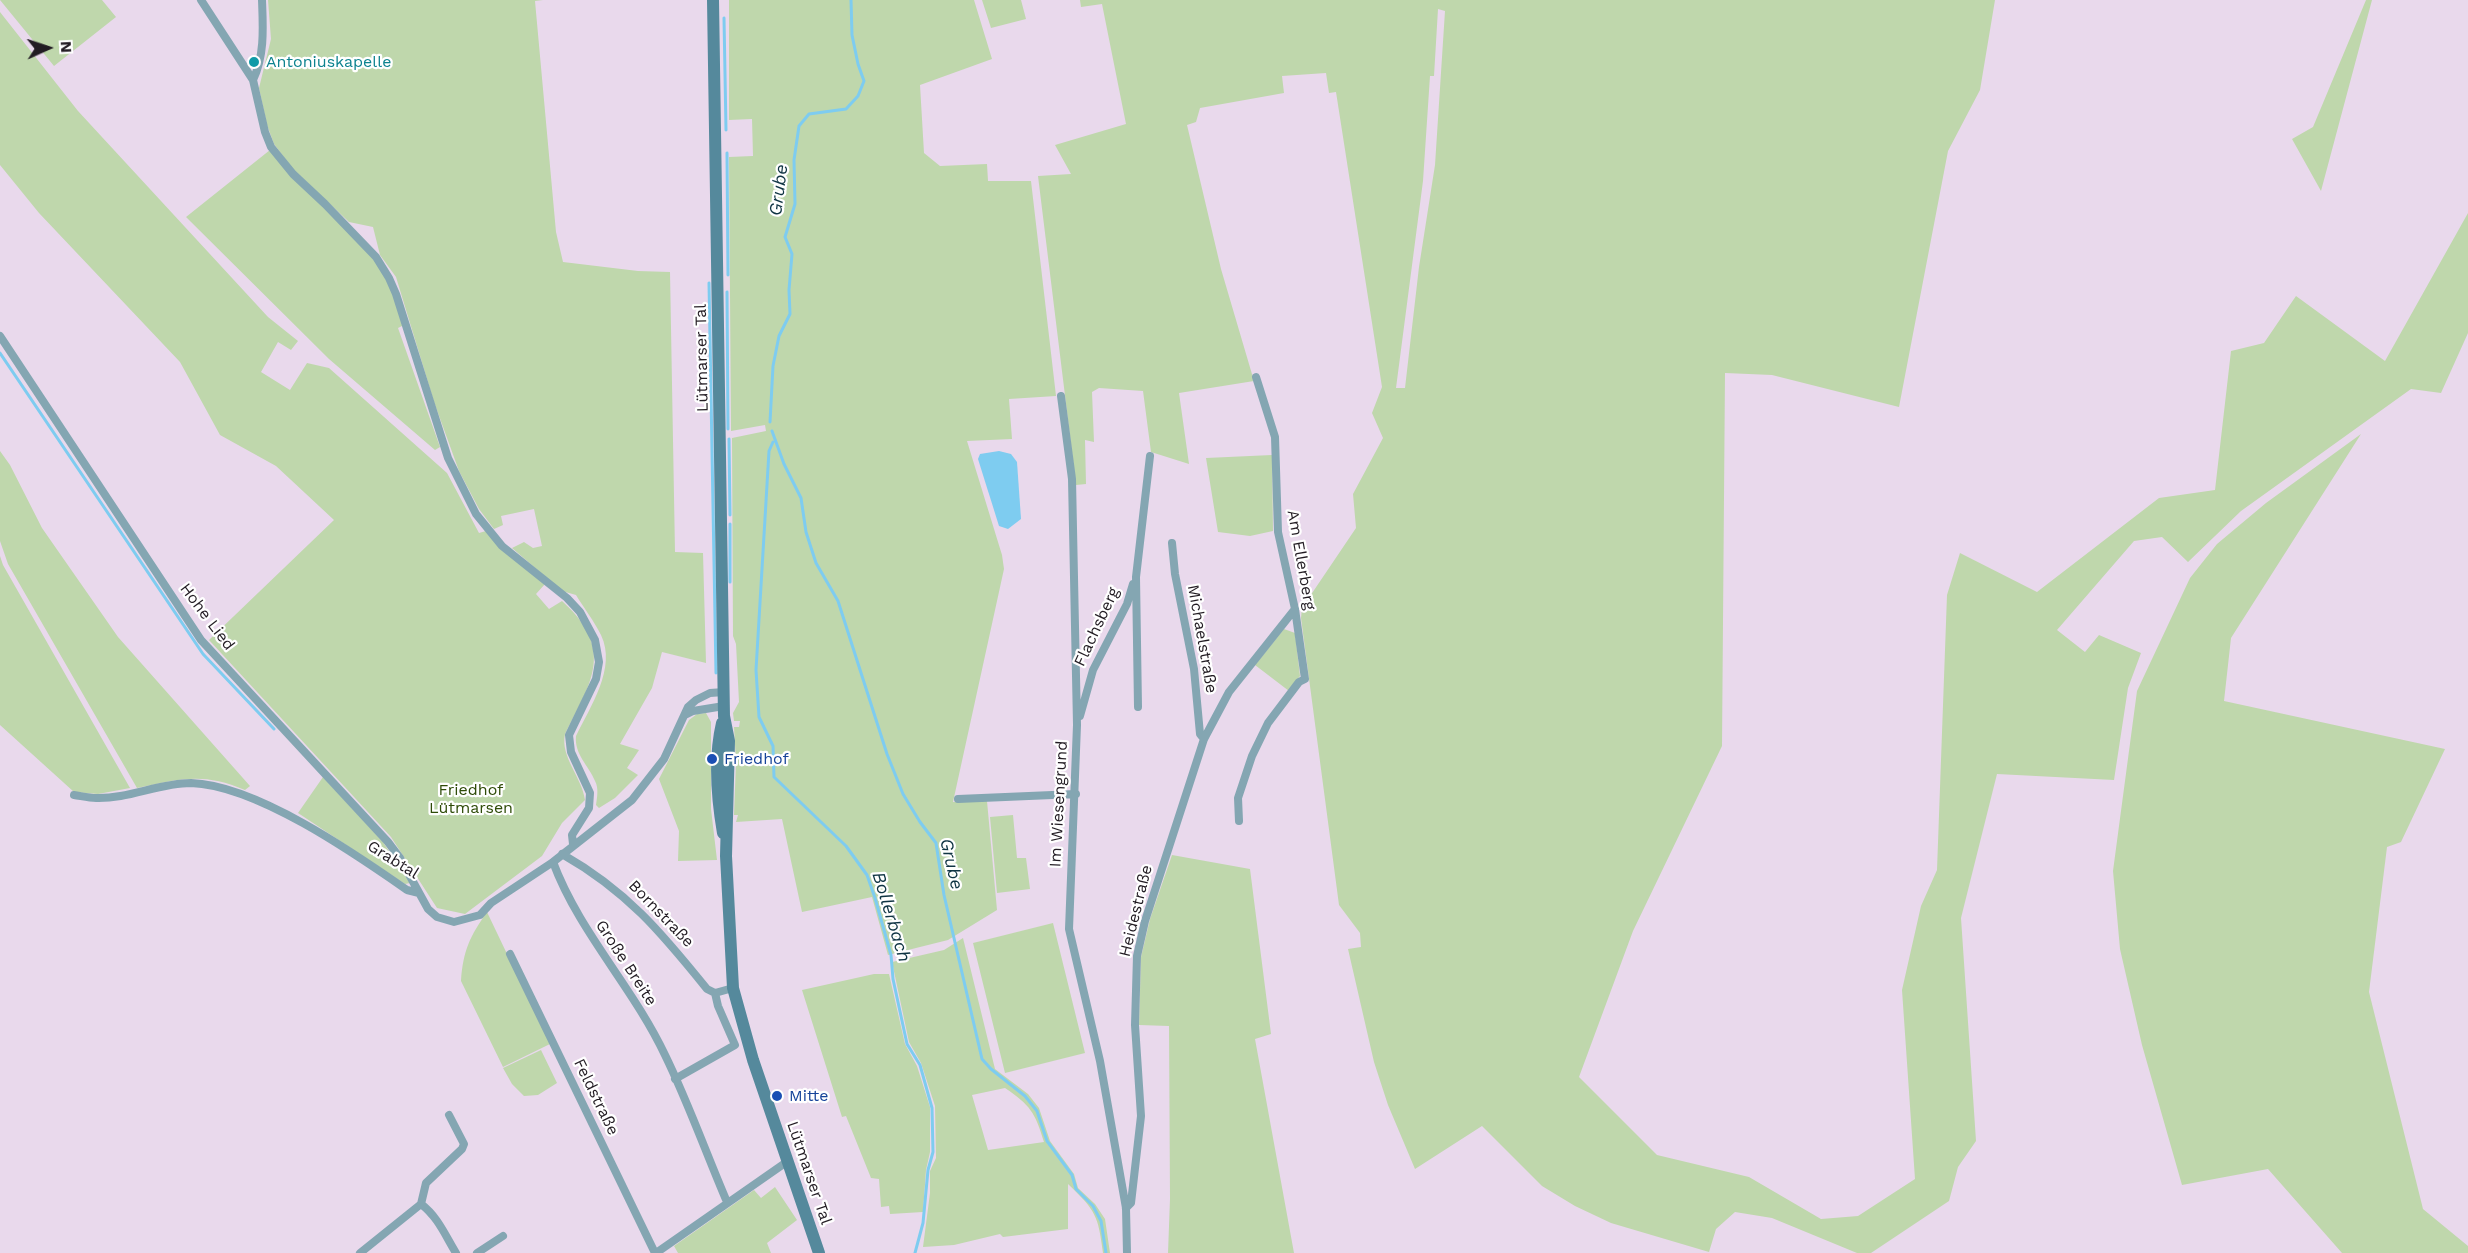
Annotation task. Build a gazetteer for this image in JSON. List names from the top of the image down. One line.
{"streets":{"main road":["Lütmarser Tal"],"street":["Am Ellerberg","Hohe Lied","Flachsberg","Michaelstraße","Im Wiesengrund","Grabtal","Heidestraße","Bornstraße","Große Breite","Feldstraße"]},"crossings":[["Lütmarser Tal","Grabtal"],["Lütmarser Tal","Feldstraße"],["Am Ellerberg","Heidestraße"],["Hohe Lied","Grabtal"],["Flachsberg","Im Wiesengrund"],["Michaelstraße","Heidestraße"],["Im Wiesengrund","Heidestraße"],["Grabtal","Bornstraße"],["Grabtal","Große Breite"],["Große Breite","Feldstraße"]],"water":["Grube","Bollerbach"],"parks":["Friedhof Lütmarsen"],"places":["Antoniuskapelle","Friedhof","Mitte"],"north":"right"}
